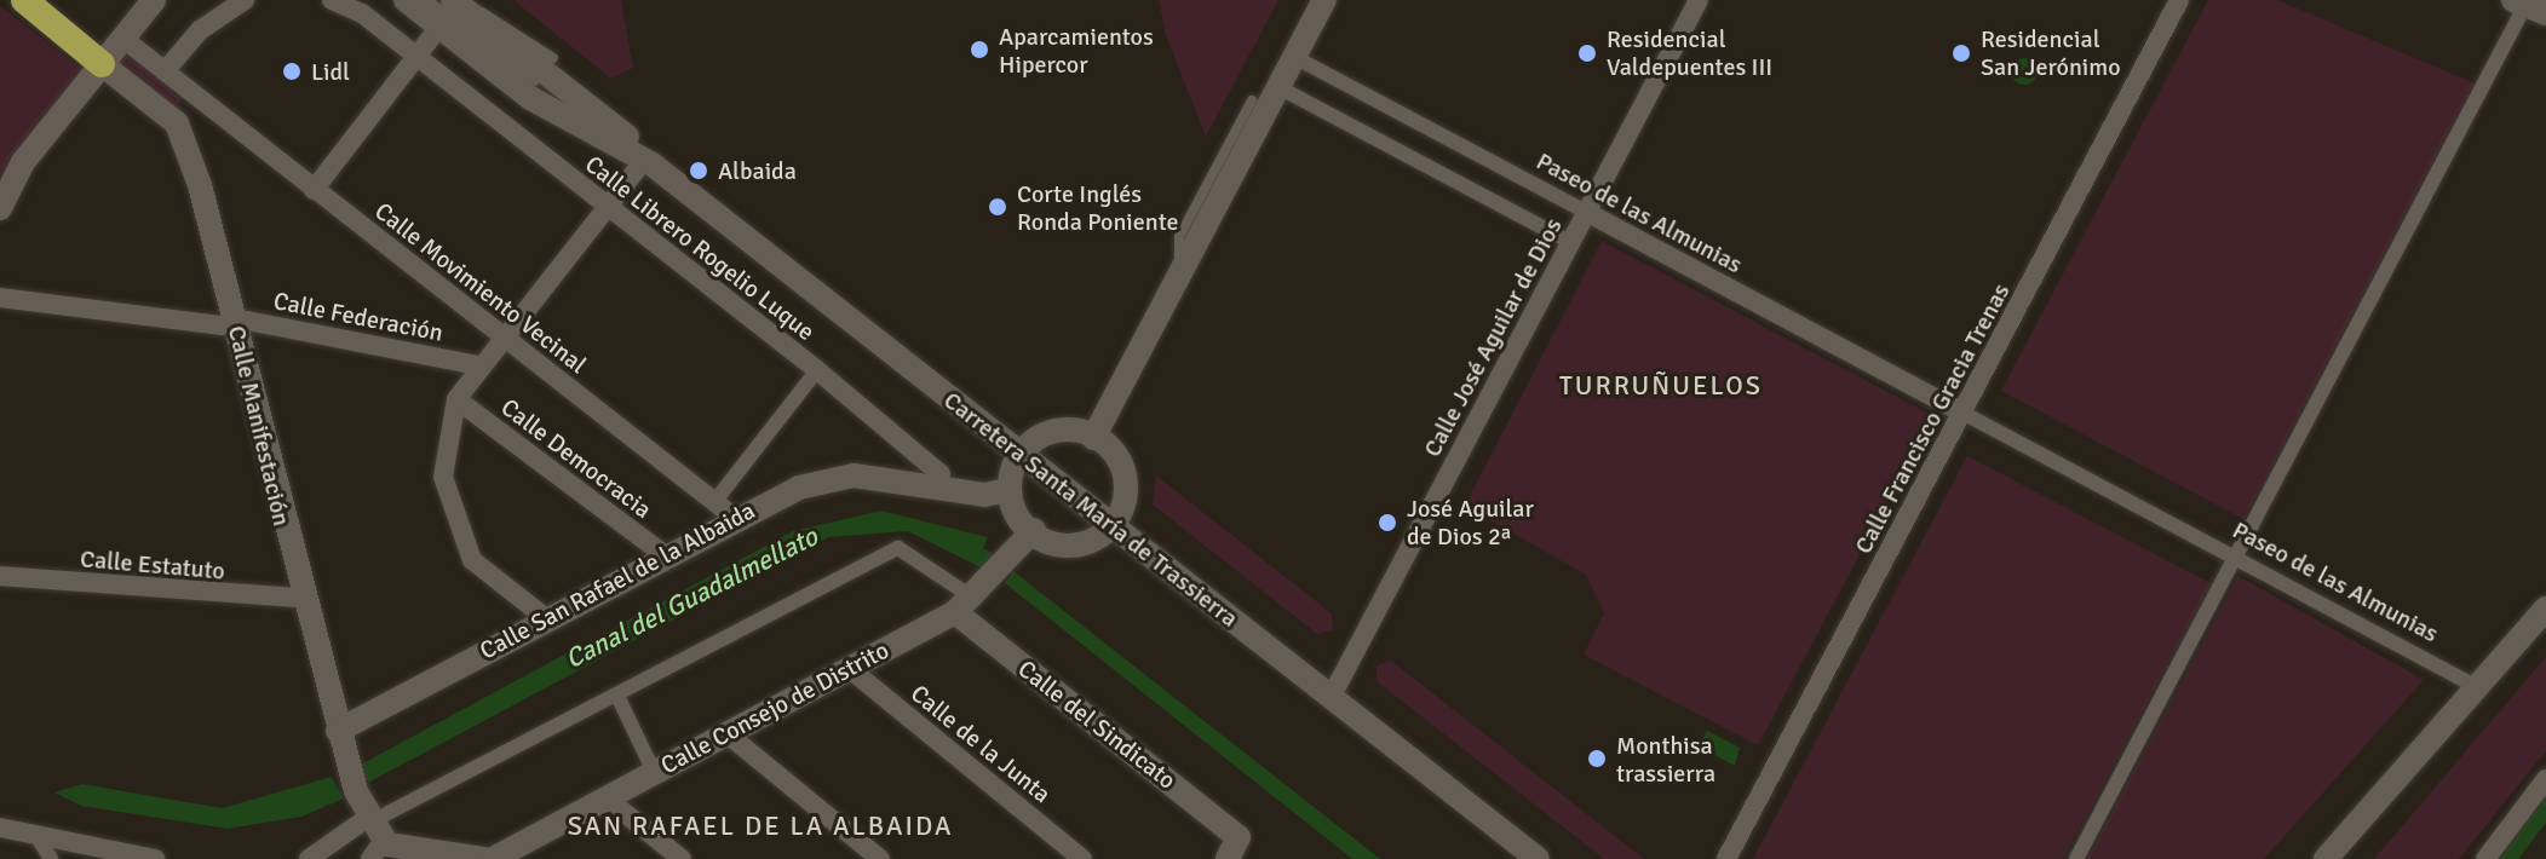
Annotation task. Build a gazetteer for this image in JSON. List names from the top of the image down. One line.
{"streets":{"street":["Paseo de las Almunias","Calle Librero Rogelio Luque","Calle Movimiento Vecinal","Calle Federación","Calle José Aguilar de Dios","Calle Francisco Gracia Trenas","Calle Manifestación","Calle Democracia","Carretera Santa María de Trassierra","Calle Estatuto","Calle San Rafael de la Albaida","Calle Consejo de Distrito","Calle del Sindicato","Calle de la Junta"]},"crossings":[["Paseo de las Almunias","Calle José Aguilar de Dios"],["Paseo de las Almunias","Calle Francisco Gracia Trenas"],["Calle Librero Rogelio Luque","Calle San Rafael de la Albaida"],["Calle Movimiento Vecinal","Calle San Rafael de la Albaida"],["Calle Federación","Calle Manifestación"],["Calle José Aguilar de Dios","Carretera Santa María de Trassierra"],["Calle Manifestación","Calle Estatuto"],["Calle Manifestación","Calle San Rafael de la Albaida"],["Calle Democracia","Calle San Rafael de la Albaida"],["Calle Consejo de Distrito","Calle del Sindicato"],["Calle Consejo de Distrito","Calle de la Junta"]],"districts":["TURRUÑUELOS","SAN RAFAEL DE LA ALBAIDA"],"water":["Canal del Guadalmellato"],"places":["Aparcamientos Hipercor","Residencial Valdepuentes III","Residencial San Jerónimo","Lidl","Albaida","Corte Inglés Ronda Poniente","José Aguilar de Dios 2ª","Monthisa trassierra"]}
